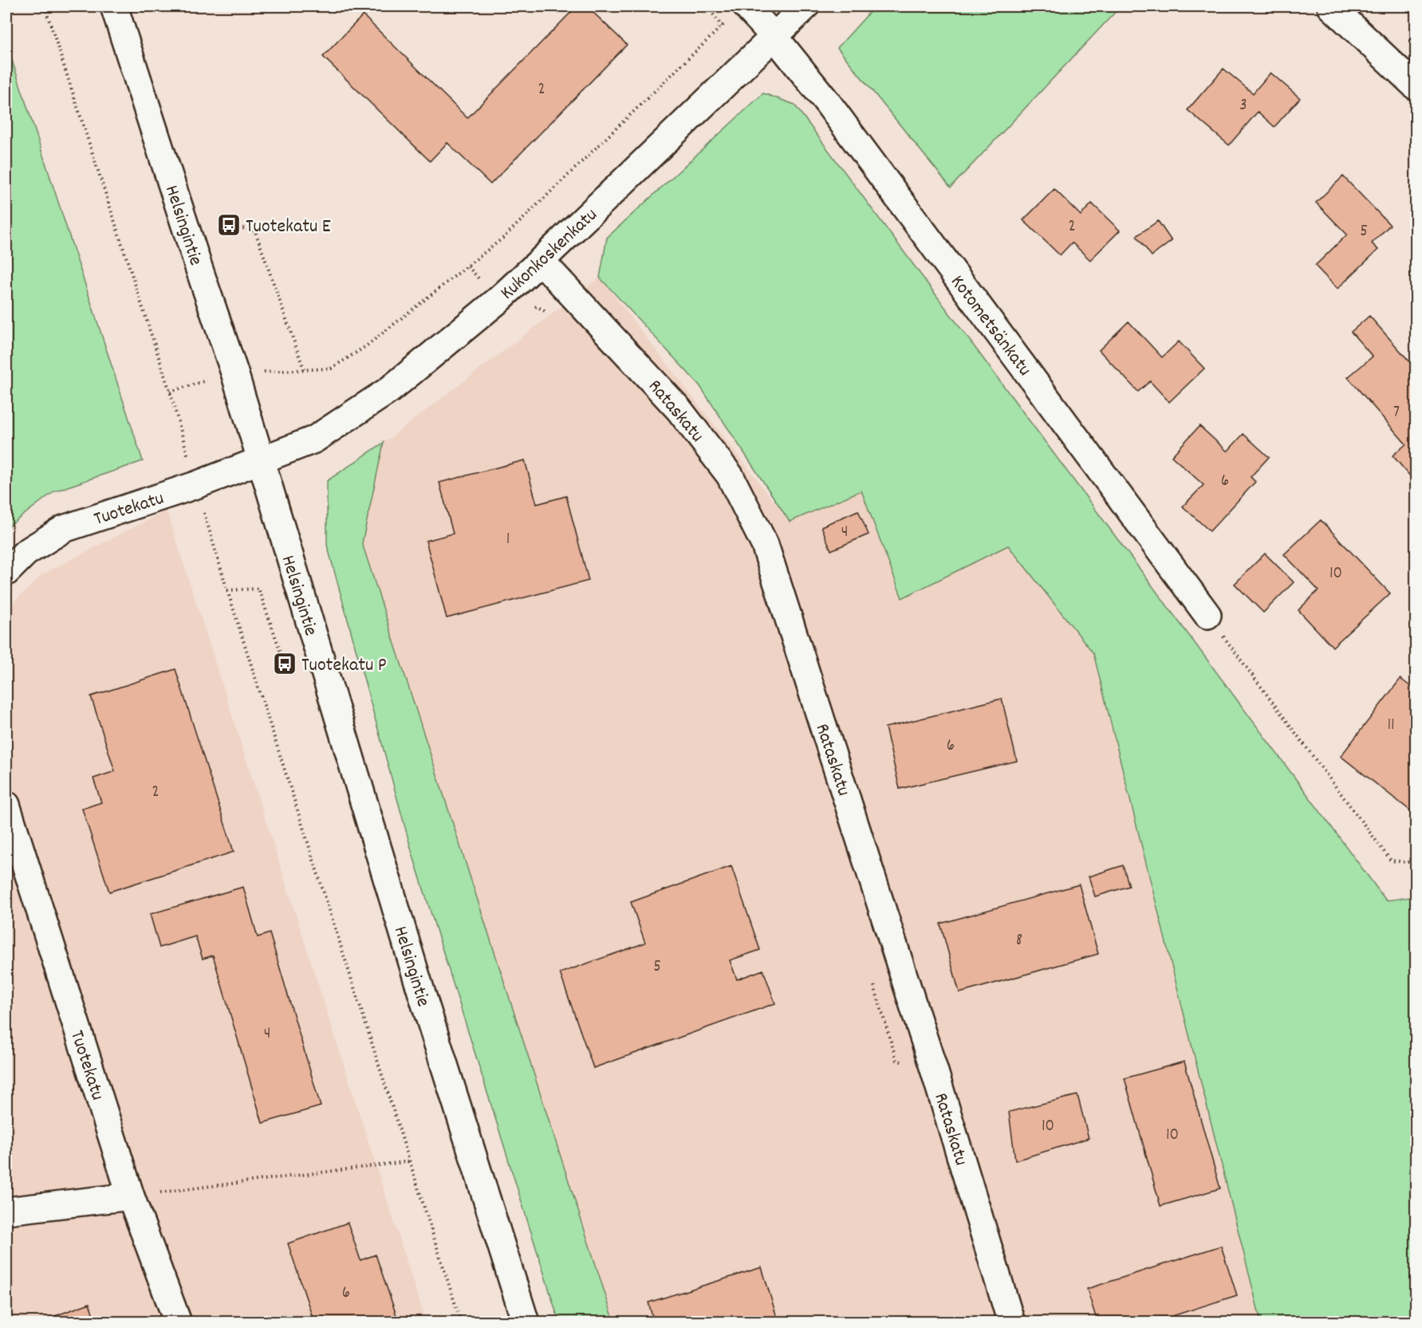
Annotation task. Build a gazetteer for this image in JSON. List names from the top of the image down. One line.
{"streets":{"street":["Helsingintie","Kukonkoskenkatu","Kotometsänkatu","Rataskatu","Tuotekatu"]},"crossings":[["Helsingintie","Kukonkoskenkatu"],["Helsingintie","Tuotekatu"],["Kukonkoskenkatu","Kotometsänkatu"],["Kukonkoskenkatu","Rataskatu"],["Kukonkoskenkatu","Tuotekatu"]],"places":{"bus stop":["Tuotekatu E","Tuotekatu P"]},"house_numbers":["2","3","2","5","7","6","4","1","10","11","6","2","8","5","4","10","10","6"]}
